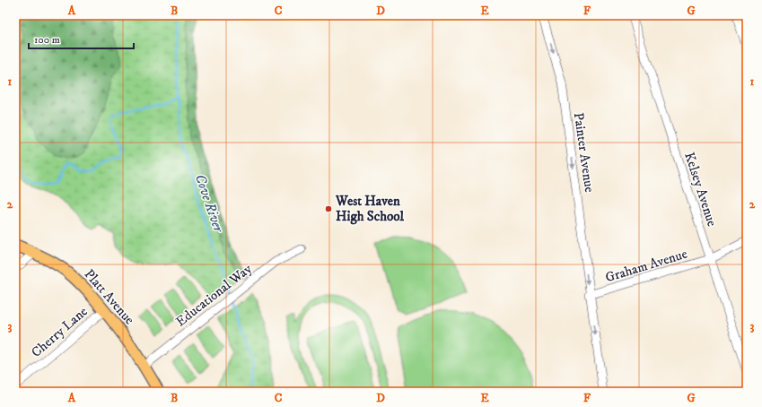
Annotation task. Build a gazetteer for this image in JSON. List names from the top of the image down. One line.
{"streets":{"main road":["Platt Avenue"],"street":["Painter Avenue","Kelsey Avenue","Graham Avenue","Educational Way","Cherry Lane"]},"crossings":[["Painter Avenue","Graham Avenue"],["Kelsey Avenue","Graham Avenue"],["Educational Way","Platt Avenue"],["Platt Avenue","Cherry Lane"]],"one_way":["Painter Avenue"],"water":["Cove River"],"places":["West Haven High School"],"scale_bar":"100 m","grid":{"columns":["A","B","C","D","E","F","G"],"rows":["1","2","3"]}}
